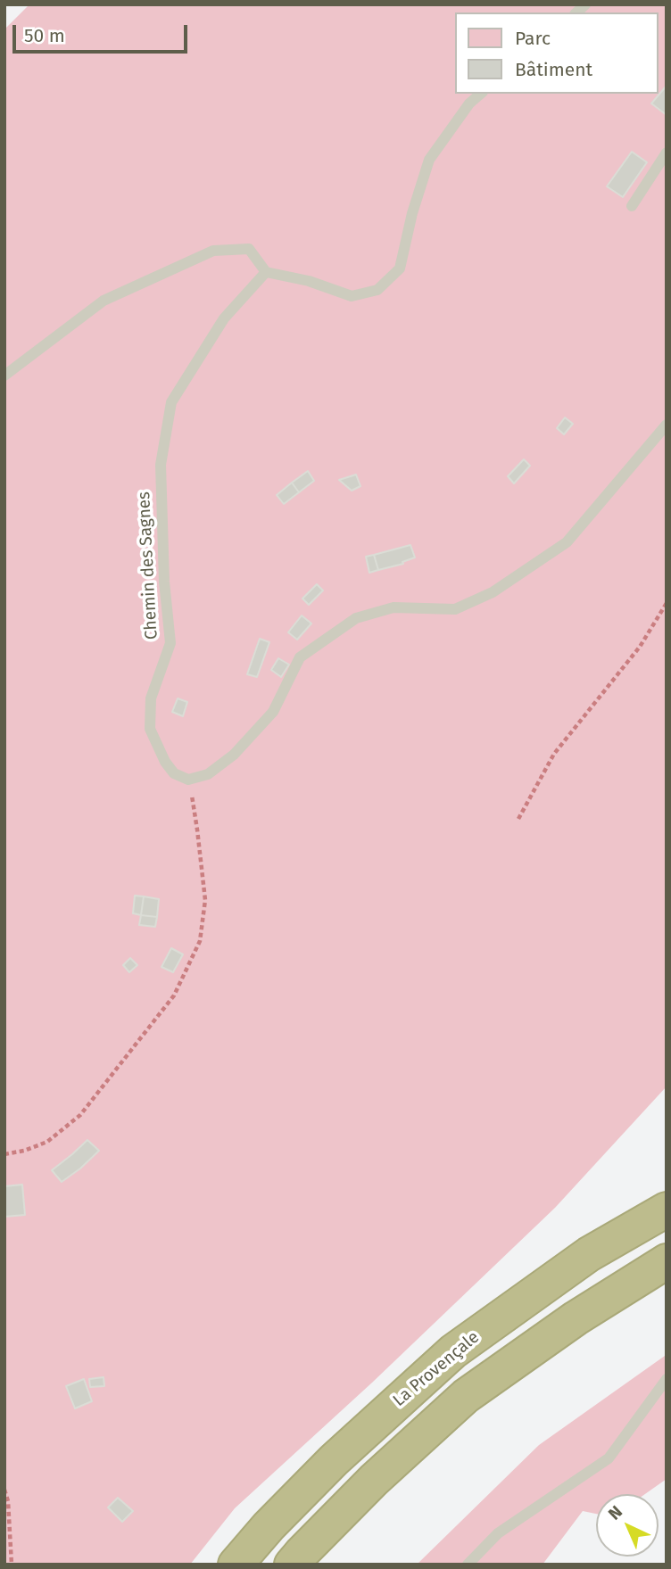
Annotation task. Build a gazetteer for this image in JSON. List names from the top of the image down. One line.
{"streets":{"highway":["La Provençale"],"lane":["Chemin des Sagnes"]},"legend":["Parc","Bâtiment"],"scale_bar":"50 m","north":"top left"}
